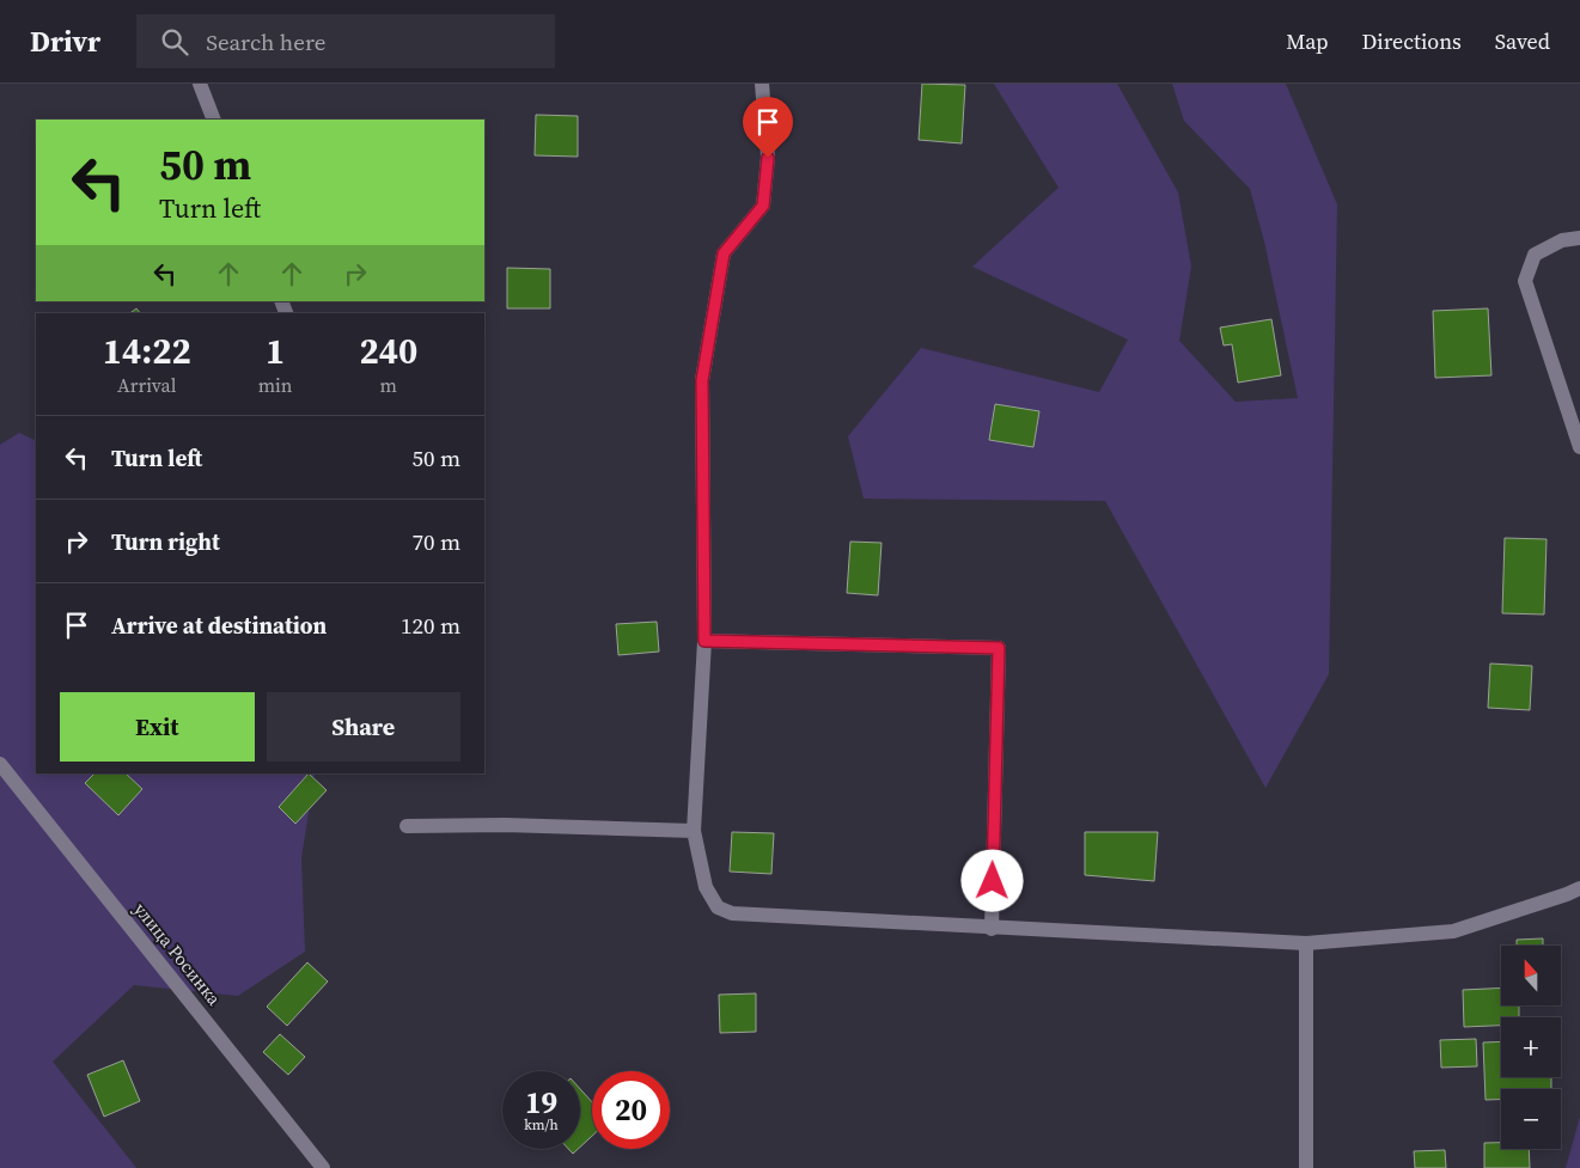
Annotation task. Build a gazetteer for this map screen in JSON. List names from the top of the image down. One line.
{"streets":{"street":["улица Росинка"]},"north":"top","page":{"header":"Drivr","search":"Search here","nav":["Map","Directions","Saved"],"turn":["50 m","Turn left"],"eta":["14:22","Arrival","1","min","240","m"],"list":[{"name":"Turn left","value":"50 m"},{"name":"Turn right","value":"70 m"},{"name":"Arrive at destination","value":"120 m"}],"buttons":["Exit","Share"],"map_buttons":["+","−"],"speed":"19 km/h","limit":"20"}}
